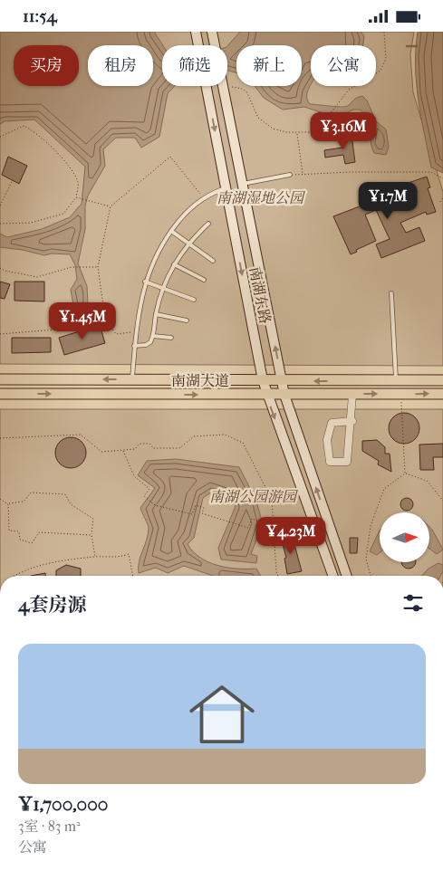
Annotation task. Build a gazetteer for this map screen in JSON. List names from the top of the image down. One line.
{"streets":{"main road":["南湖东路","南湖大道"]},"crossings":[["南湖东路","南湖大道"]],"parks":["南湖湿地公园","南湖公园游园"],"north":"right","page":{"status":"11:54","chip":["买房","租房","筛选","新上","公寓"],"price":["¥3.16M","¥1.7M","¥1.45M","¥4.23M"],"heading":"4套房源","list":[{"name":"¥1,700,000","note":"3室 · 83 m² · 公寓"}]}}
